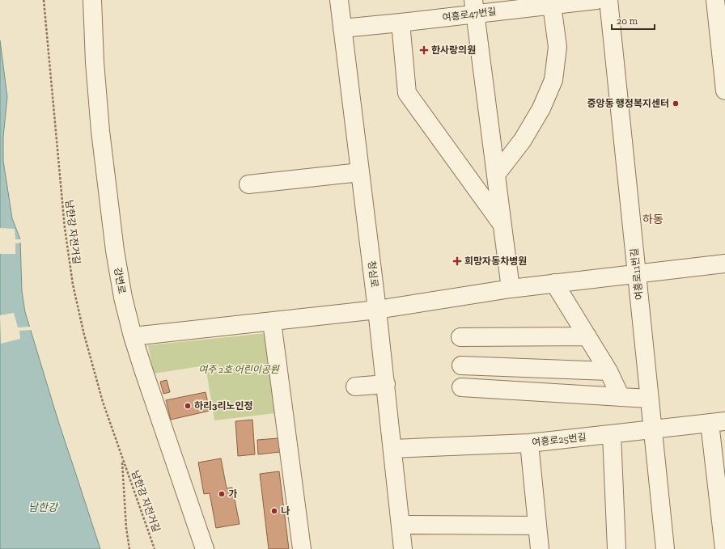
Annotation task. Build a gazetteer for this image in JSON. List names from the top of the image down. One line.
{"streets":{"street":["여흥로47번길","청심로","여흥로11번길","강변로","여흥로25번길"],"path":["남한강 자전거길"]},"crossings":[["여흥로47번길","청심로"],["청심로","여흥로25번길"],["여흥로11번길","여흥로25번길"]],"districts":["하동"],"water":["남한강"],"parks":["여주 2호 어린이공원"],"places":{"health":["한사랑의원","희망자동차병원"],"other":["중앙동 행정복지센터","하리3리노인정","가","나"]},"scale_bar":"20 m"}
